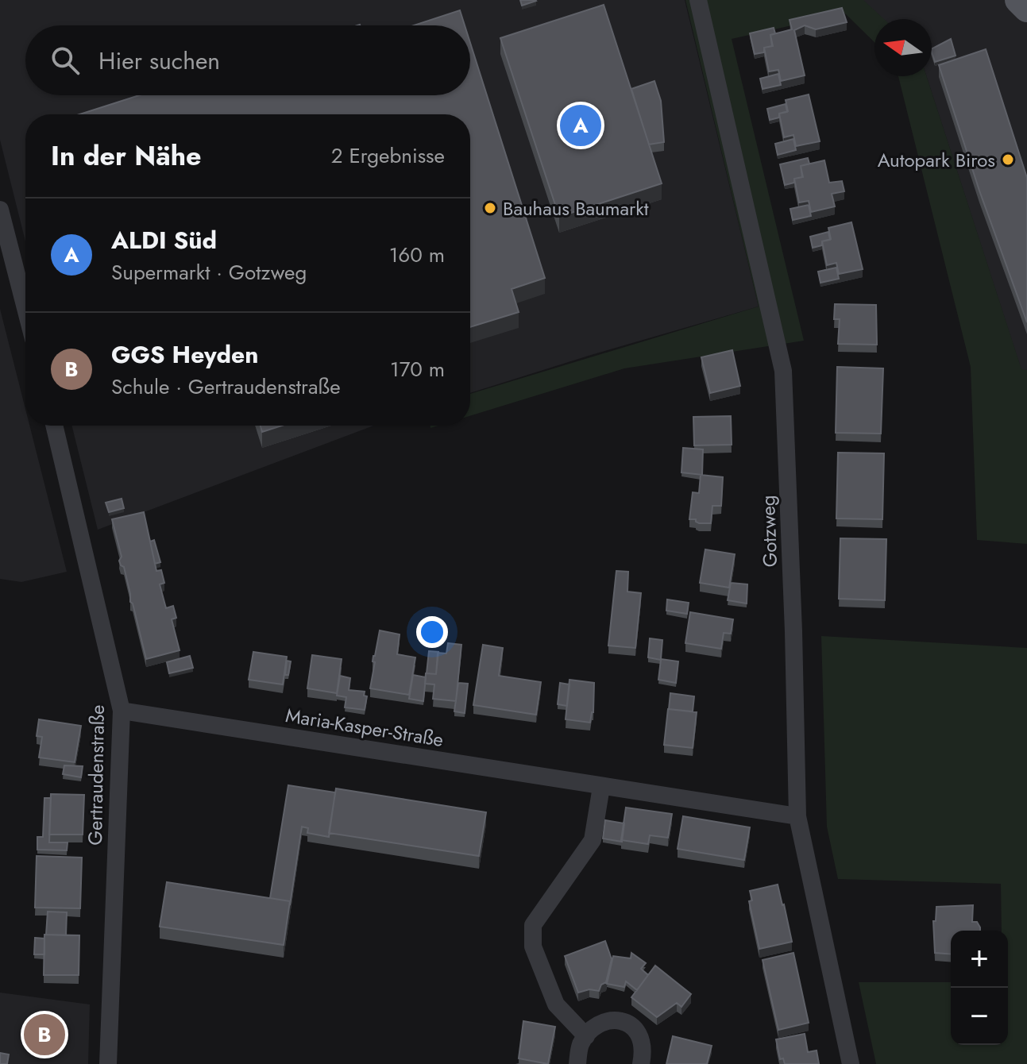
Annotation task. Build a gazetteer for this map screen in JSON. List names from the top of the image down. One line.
{"streets":{"street":["Gotzweg","Maria-Kasper-Straße","Gertraudenstraße"]},"crossings":[["Gotzweg","Maria-Kasper-Straße"],["Maria-Kasper-Straße","Gertraudenstraße"]],"places":["Autopark Biros","Bauhaus Baumarkt"],"north":"left","page":{"search":"Hier suchen","pins":["A","B"],"heading":["In der Nähe","2 Ergebnisse"],"list":[{"mark":"A","name":"ALDI Süd","note":"Supermarkt · Gotzweg","value":"160 m"},{"mark":"B","name":"GGS Heyden","note":"Schule · Gertraudenstraße","value":"170 m"}],"map_buttons":["+","−"]}}
